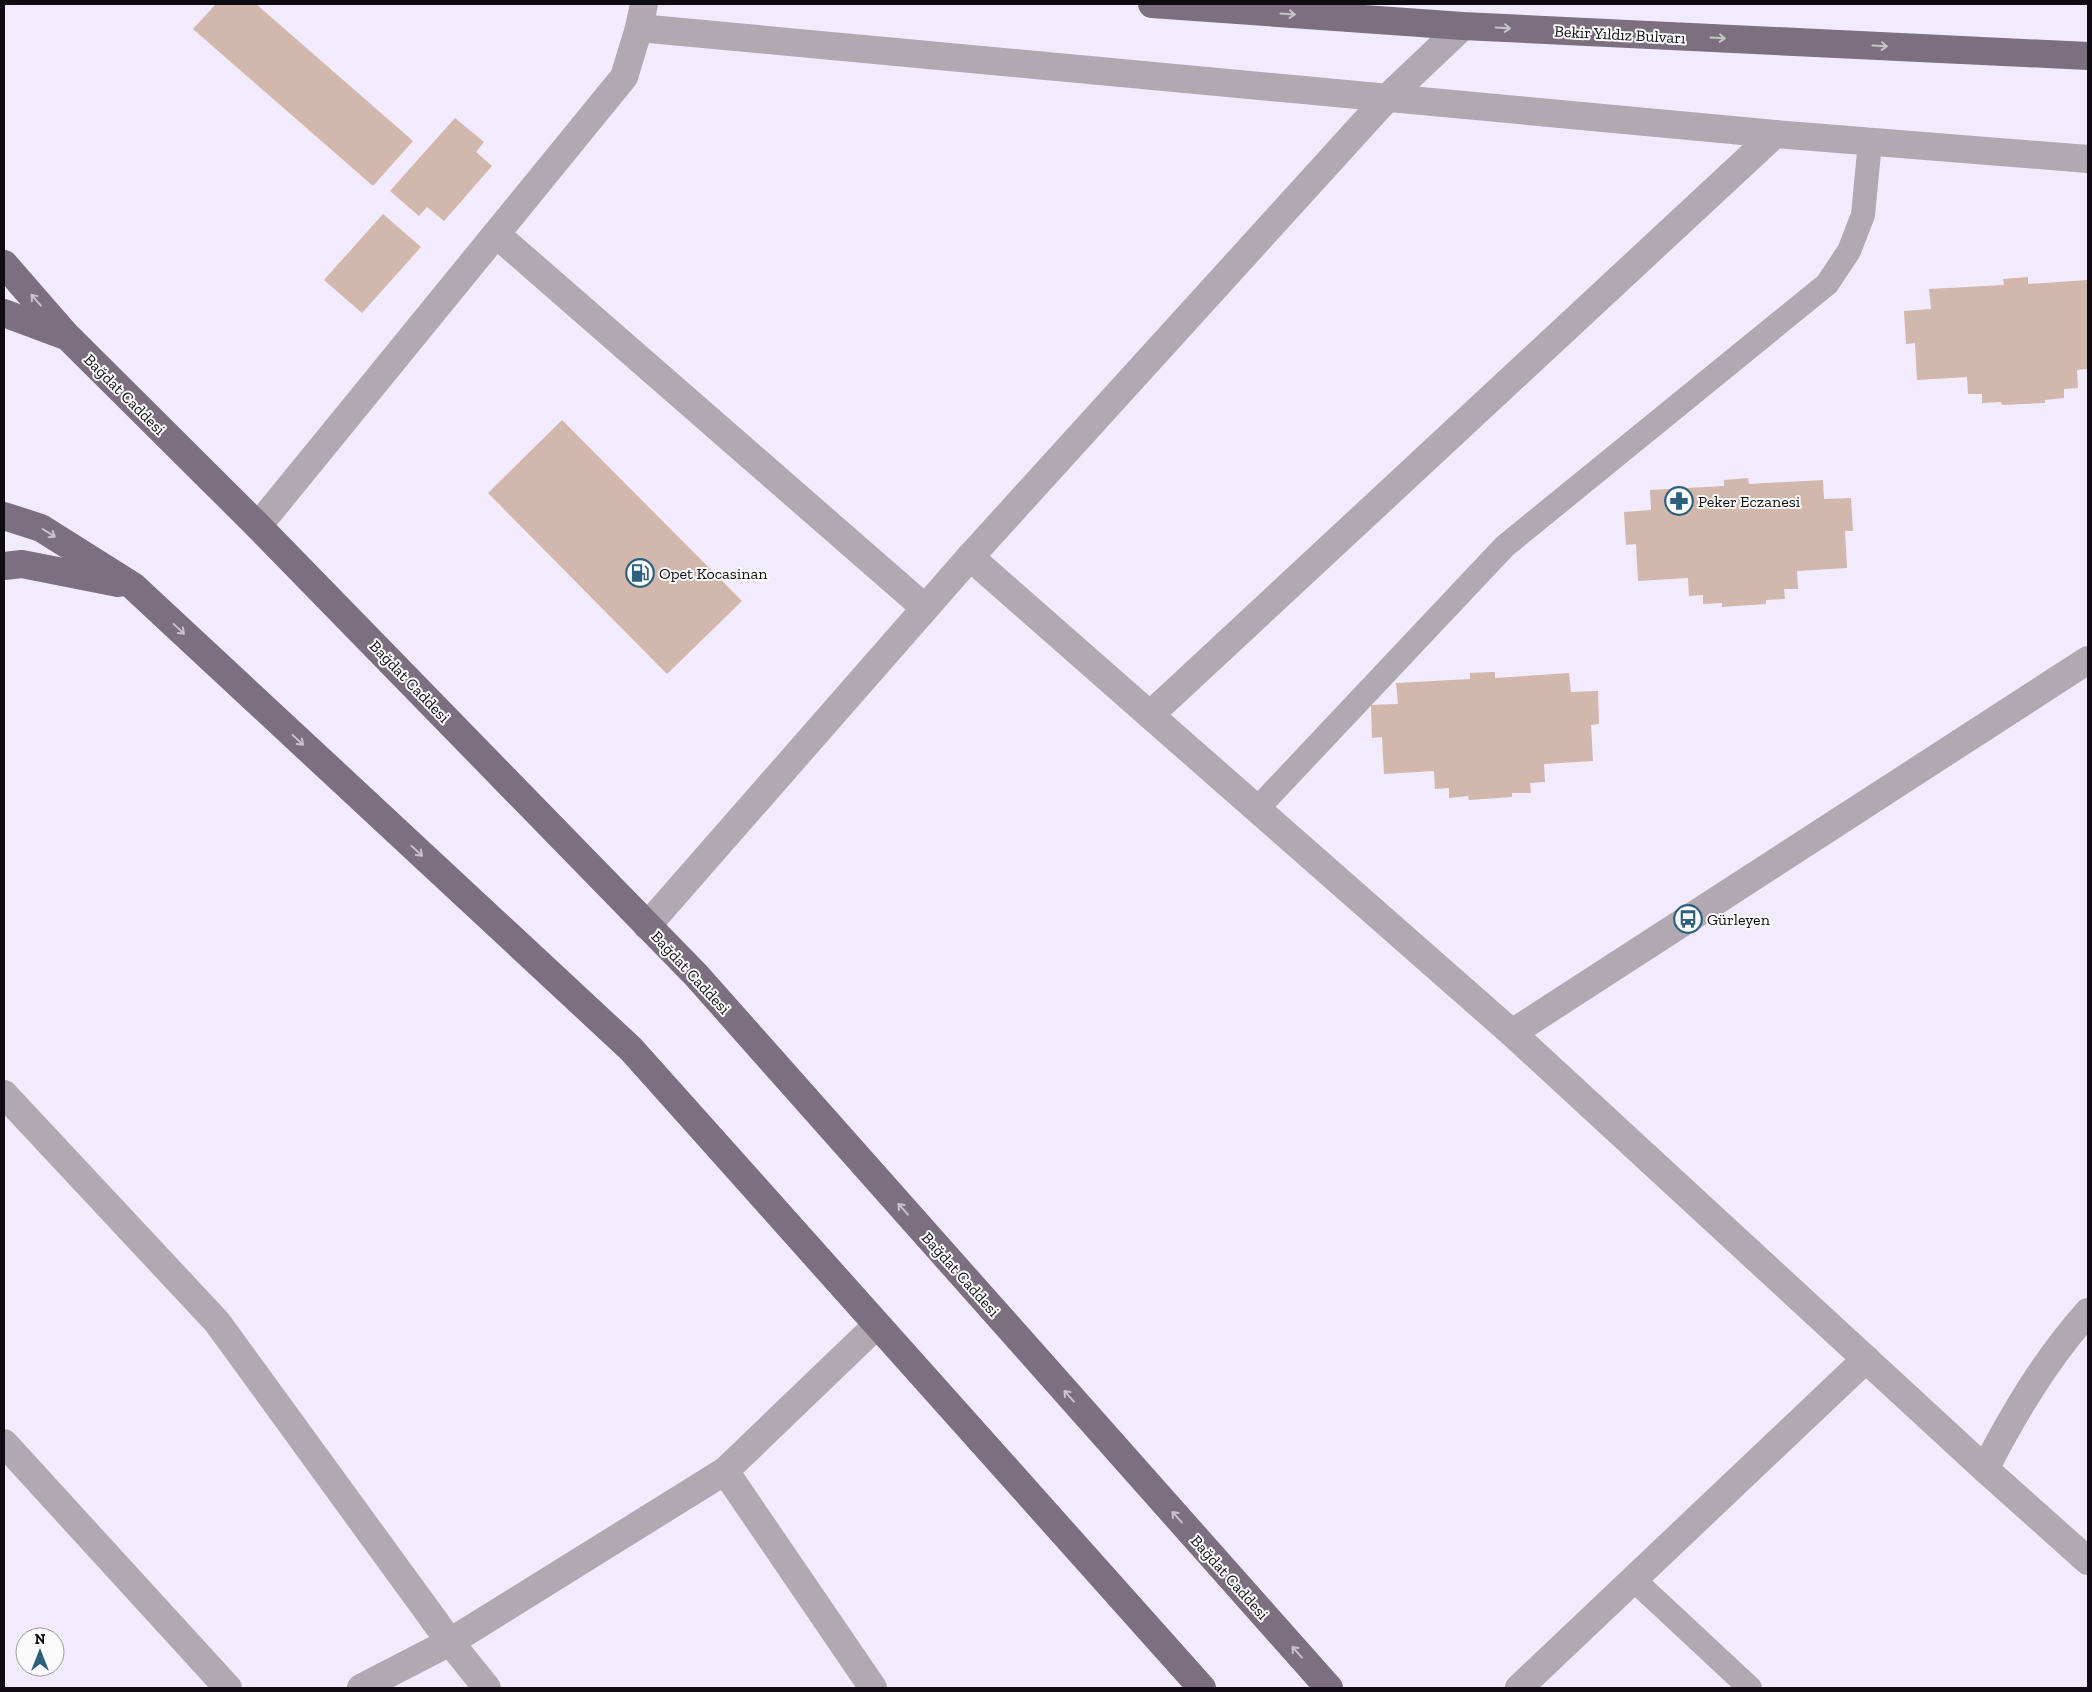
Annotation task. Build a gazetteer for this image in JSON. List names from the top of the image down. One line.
{"streets":{"main road":["Bekir Yıldız Bulvarı","Bağdat Caddesi"]},"one_way":["Bekir Yıldız Bulvarı"],"places":{"pharmacy":["Peker Eczanesi"],"fuel station":["Opet Kocasinan"],"bus stop":["Gürleyen"]},"north":"top"}
